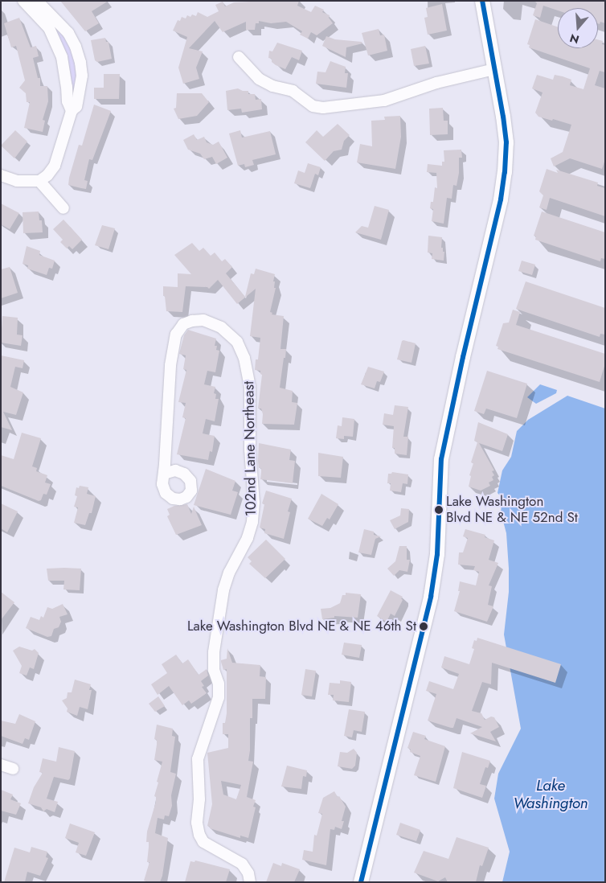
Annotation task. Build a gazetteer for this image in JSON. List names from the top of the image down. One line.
{"streets":{"street":["102nd Lane Northeast"]},"water":["Lake Washington"],"places":["Lake Washington Blvd NE & NE 52nd St","Lake Washington Blvd NE & NE 46th St"],"north":"bottom"}
